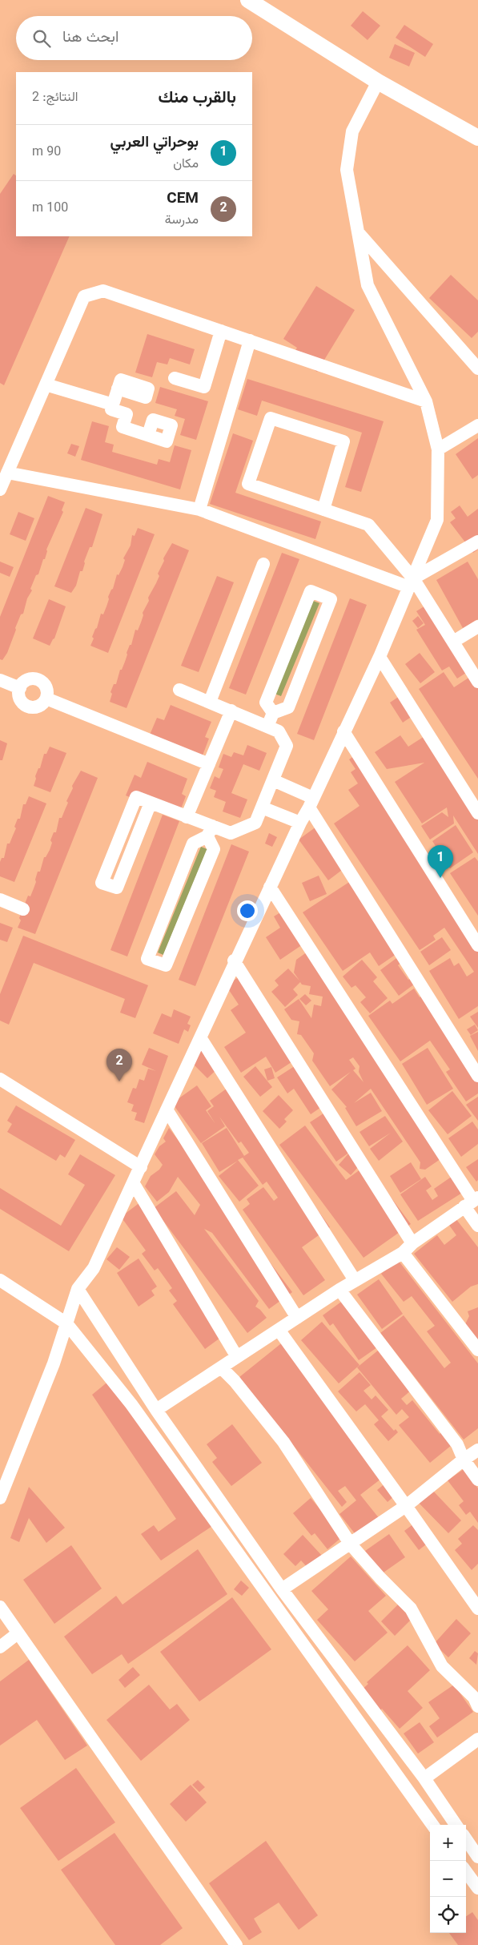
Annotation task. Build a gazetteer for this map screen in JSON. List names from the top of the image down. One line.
{"page":{"search":"ابحث هنا","heading":["بالقرب منك","النتائج: 2"],"list":[{"mark":"1","name":"بوحراتي العربي","note":"مكان","value":"90 m"},{"mark":"2","name":"CEM","note":"مدرسة","value":"100 m"}],"pins":["1","2"],"map_buttons":["+","−"]}}
